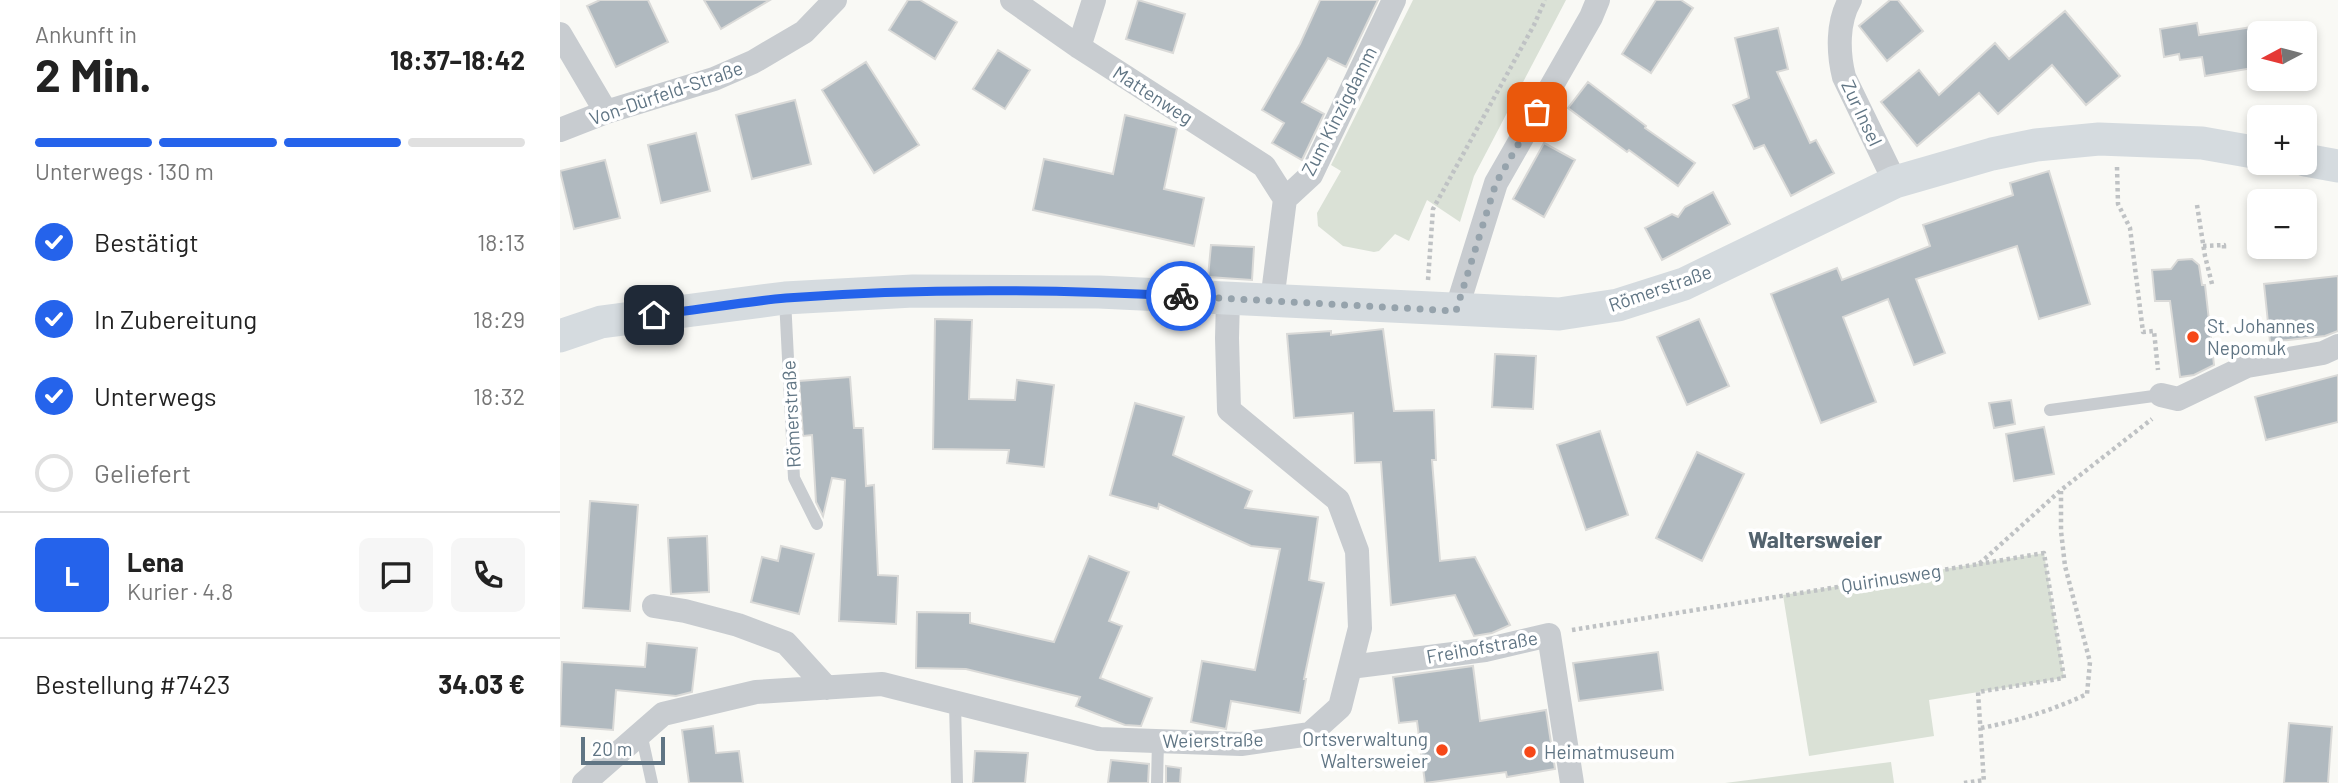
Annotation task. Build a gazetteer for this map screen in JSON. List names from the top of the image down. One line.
{"streets":{"street":["Von-Dürfeld-Straße","Mattenweg","Zum Kinzigdamm","Zur Insel","Römerstraße","Freihofstraße","Weierstraße"],"path":["Quirinusweg"]},"crossings":[["Mattenweg","Zum Kinzigdamm"],["Zur Insel","Römerstraße"],["Römerstraße","Weierstraße"],["Quirinusweg","Freihofstraße"],["Freihofstraße","Weierstraße"]],"districts":["Waltersweier"],"places":["St. Johannes Nepomuk","Ortsverwaltung Waltersweier","Heimatmuseum"],"scale_bar":"20 m","north":"left","page":{"heading":["2 Min.","Ankunft in","18:37–18:42"],"panel":["Lena","Kurier · 4.8","Bestellung #7423","34.03 €"],"map_buttons":["+","−"],"bar":"Unterwegs · 130 m","list":[["Bestätigt","18:13"],["In Zubereitung","18:29"],["Unterwegs","18:32"],"Geliefert"],"round":"L","scale":"20 m"}}
